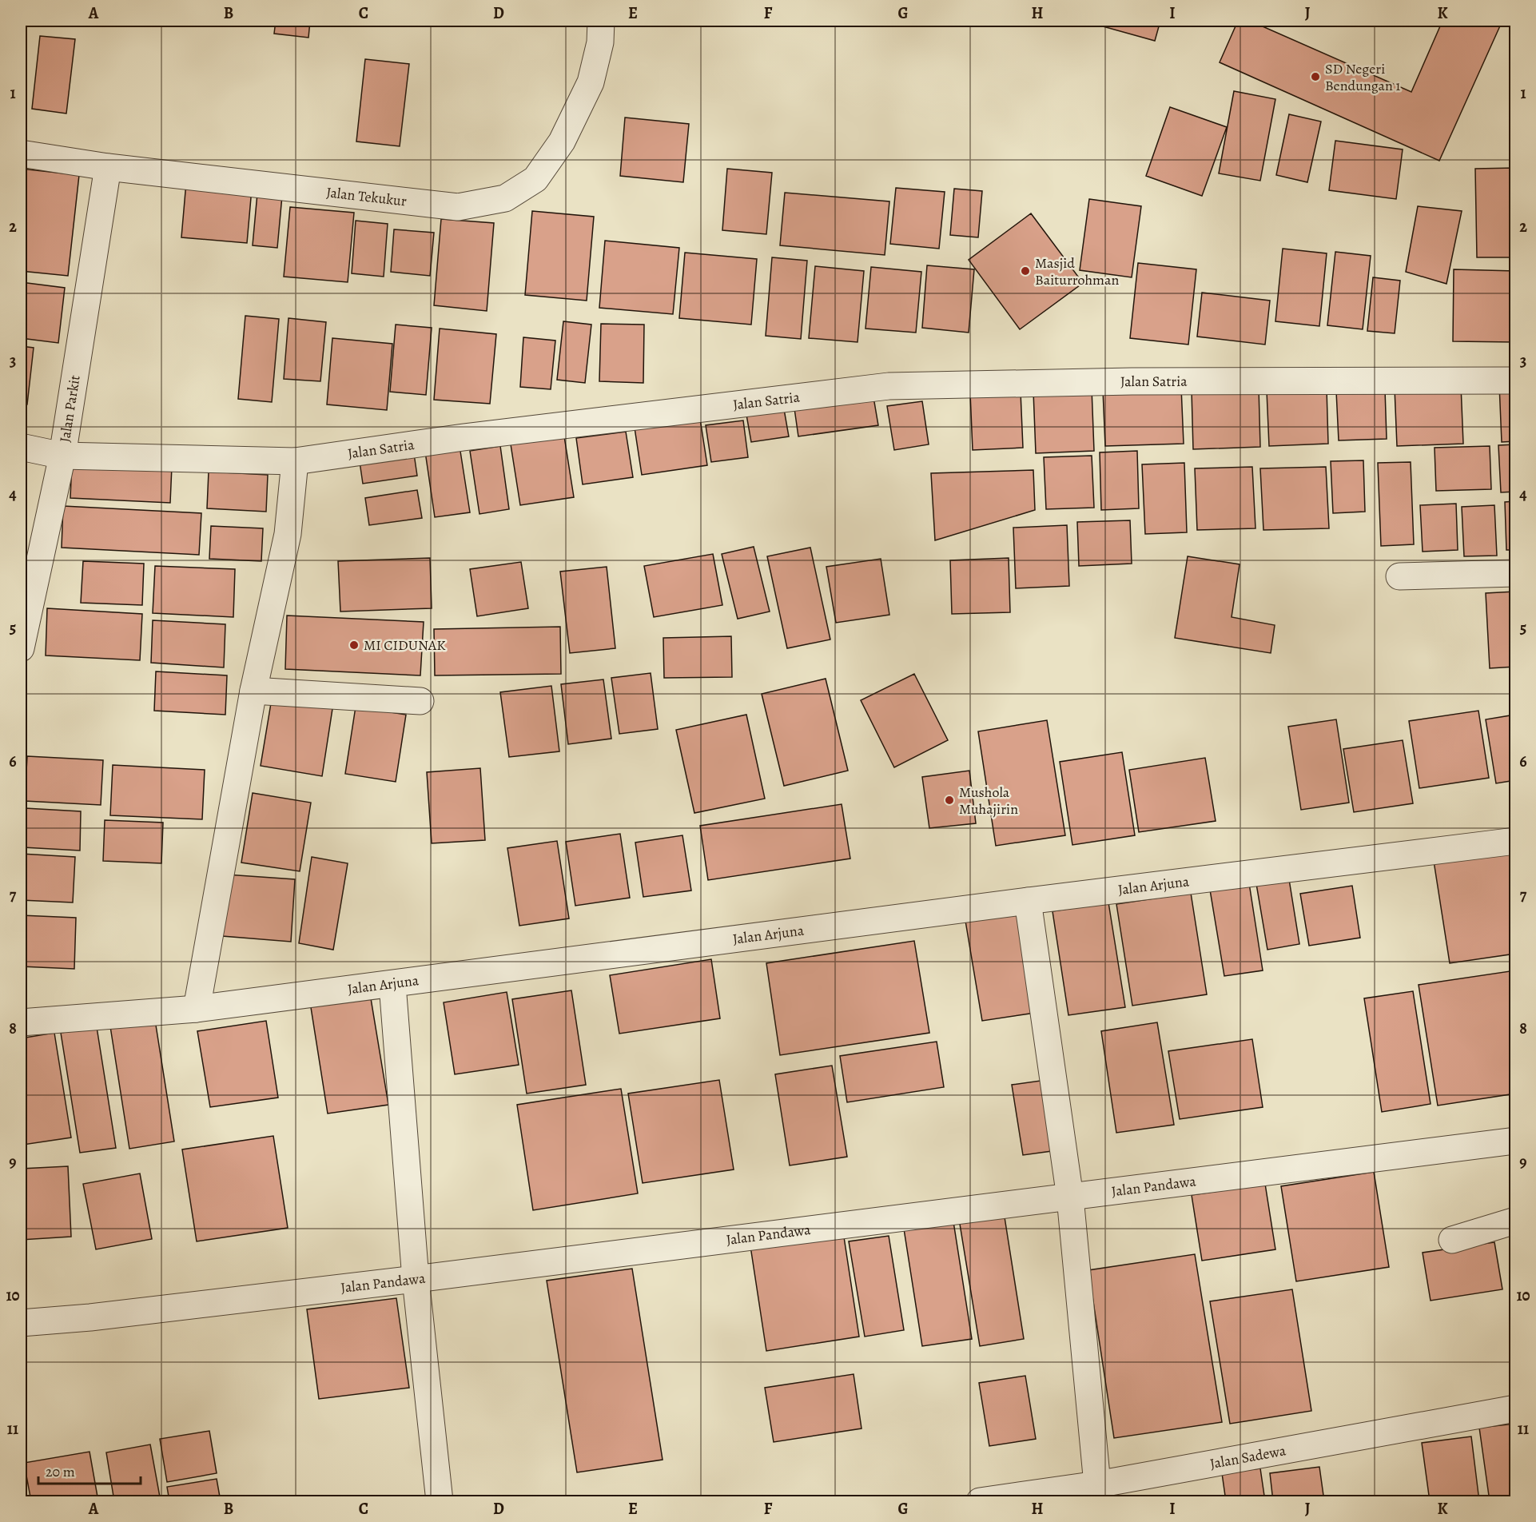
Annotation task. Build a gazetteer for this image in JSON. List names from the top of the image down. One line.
{"streets":{"street":["Jalan Tekukur","Jalan Satria","Jalan Parkit","Jalan Arjuna","Jalan Pandawa","Jalan Sadewa"]},"crossings":[["Jalan Tekukur","Jalan Parkit"],["Jalan Satria","Jalan Parkit"]],"places":["SD Negeri Bendungan 1","Masjid Baiturrohman","MI CIDUNAK","Mushola Muhajirin"],"scale_bar":"20 m","grid":{"columns":["A","B","C","D","E","F","G","H","I","J","K"],"rows":["1","2","3","4","5","6","7","8","9","10","11"]}}
